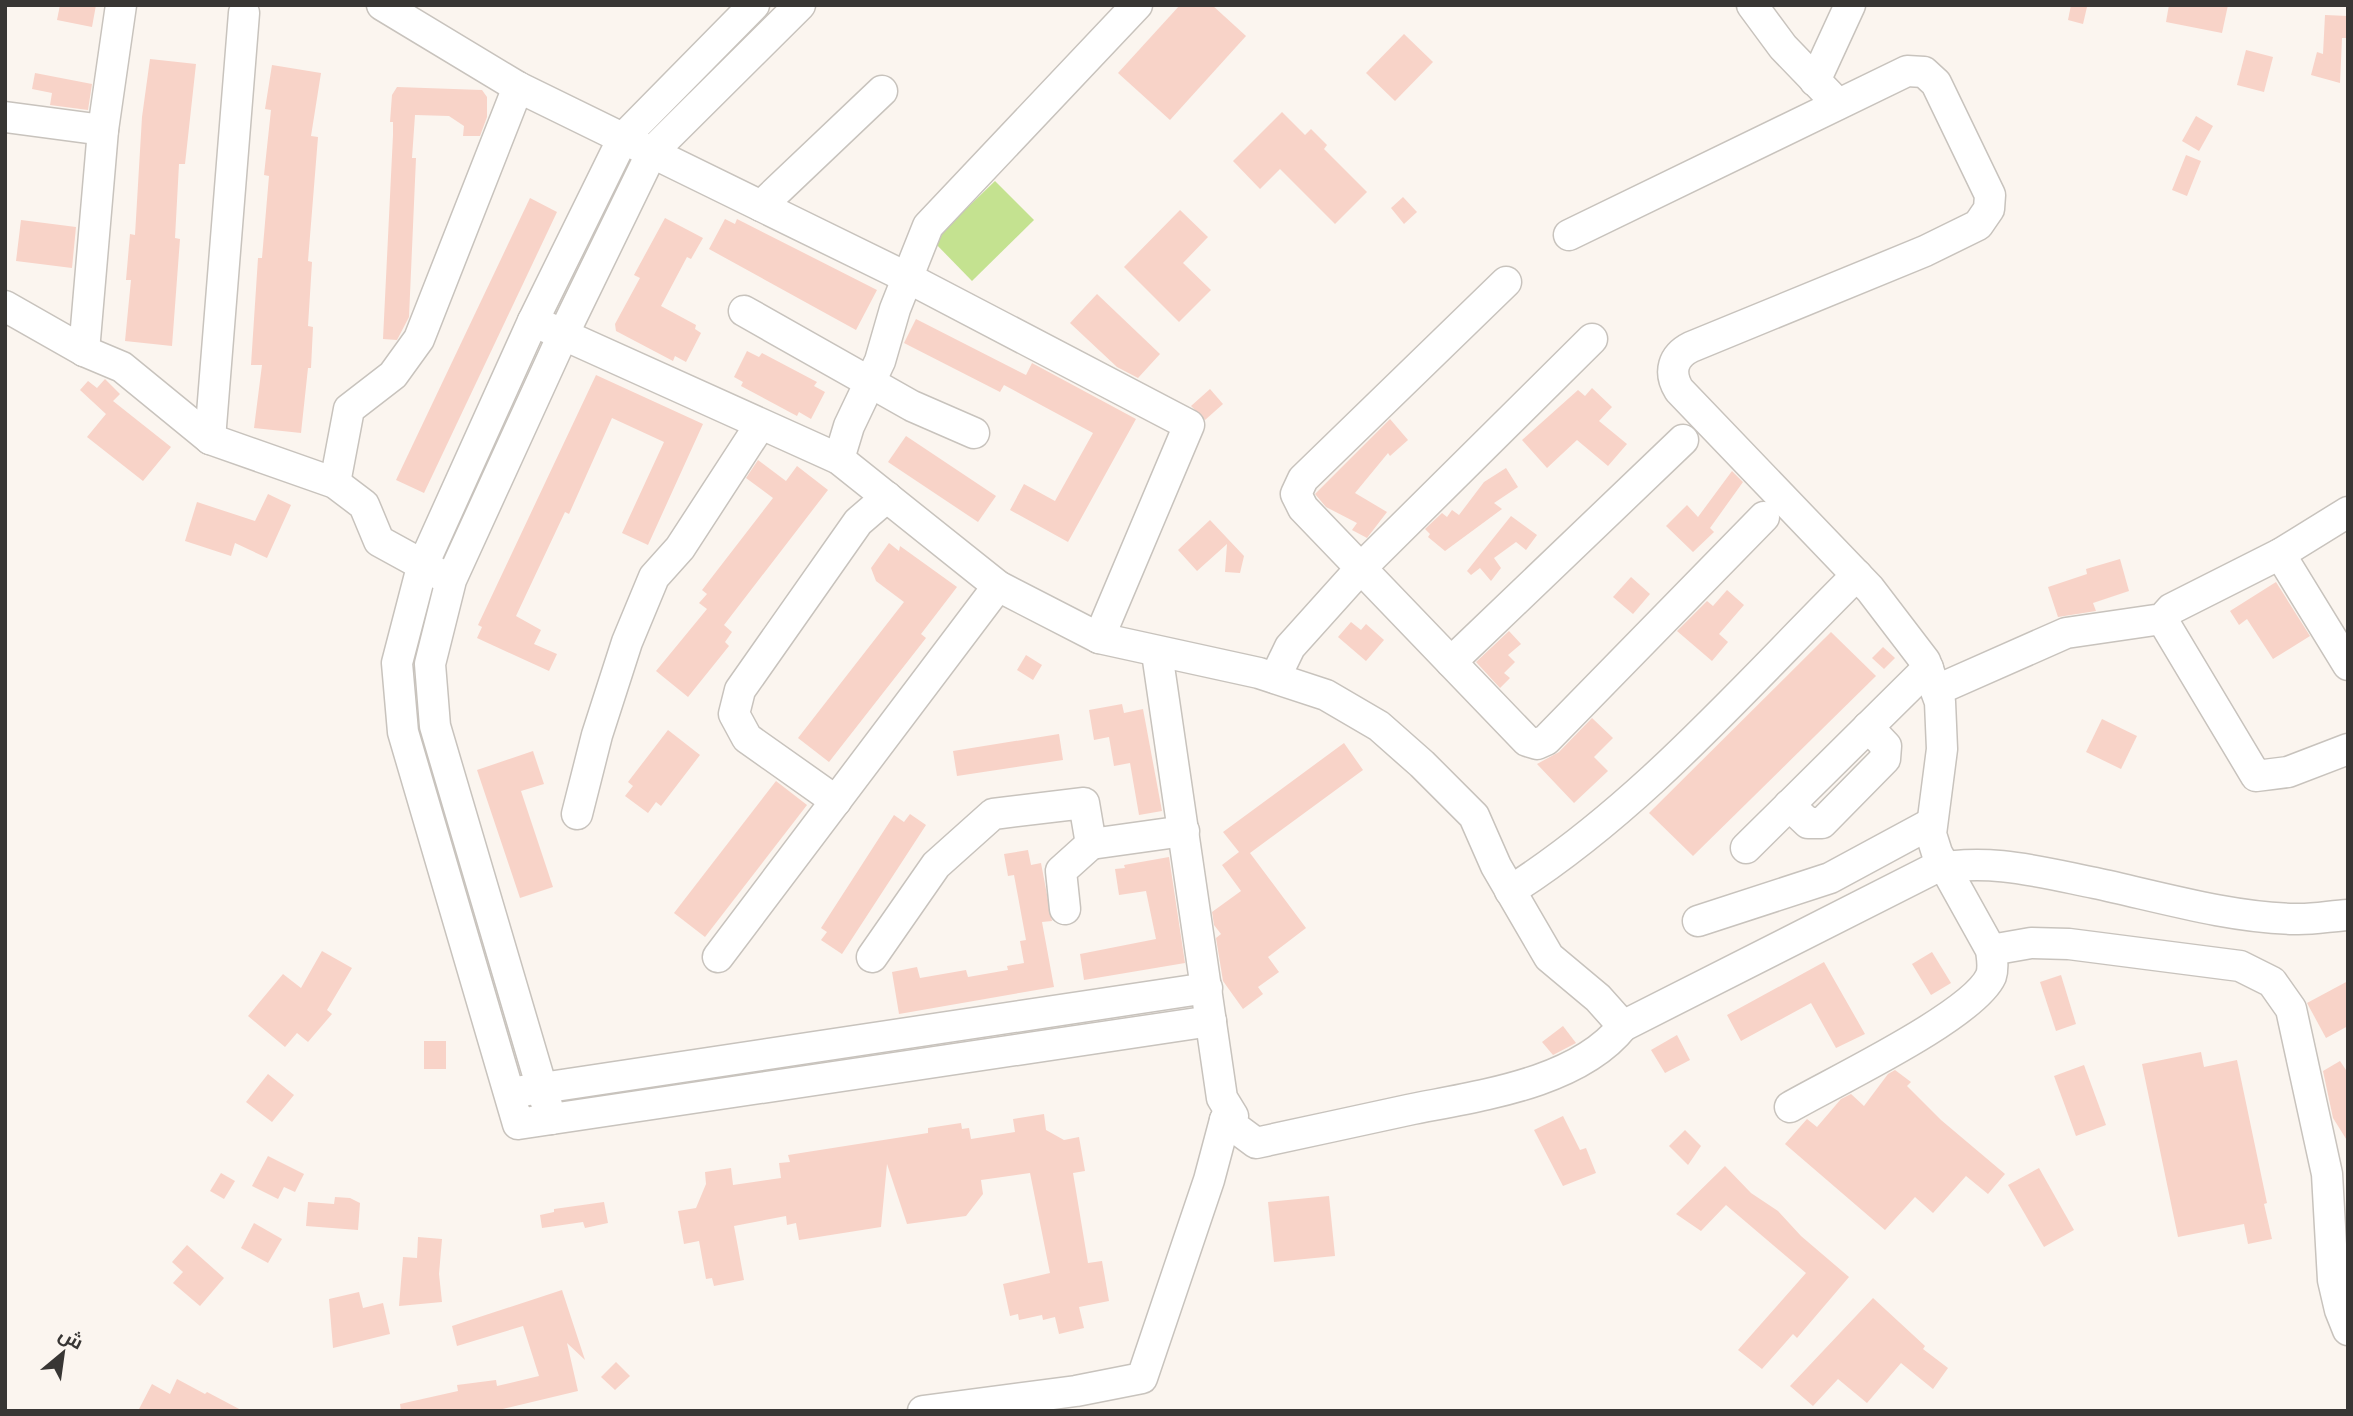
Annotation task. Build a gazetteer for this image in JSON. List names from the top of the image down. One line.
{"north":"top right"}
